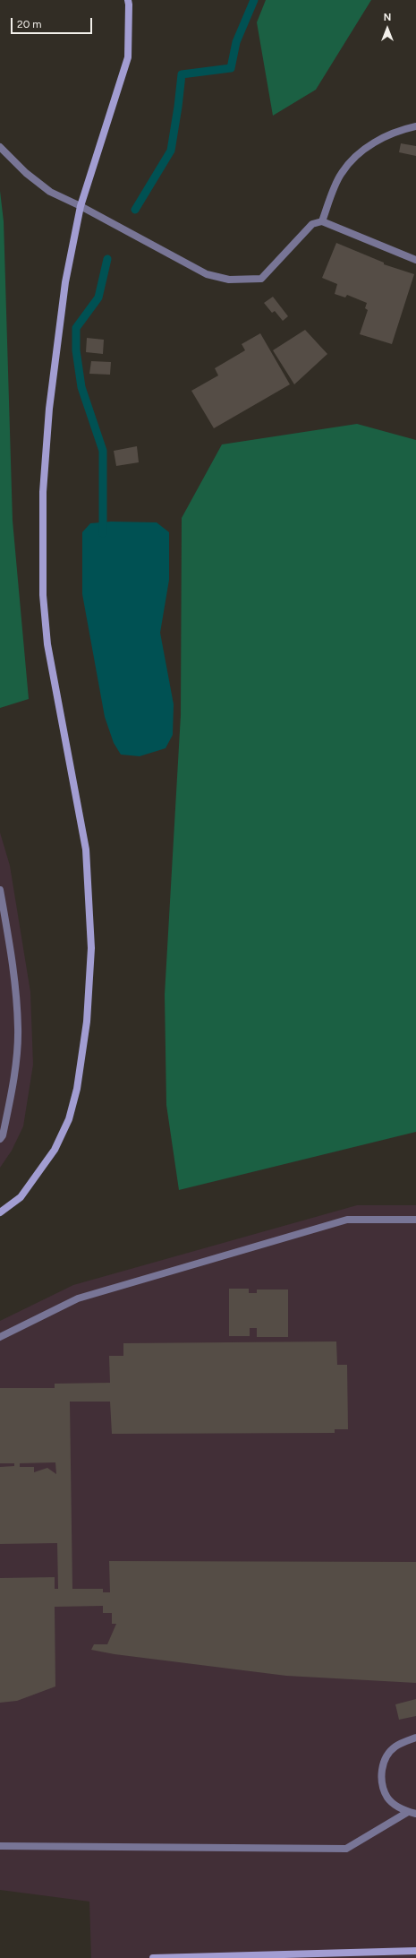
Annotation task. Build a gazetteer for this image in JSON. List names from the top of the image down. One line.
{"scale_bar":"20 m","north":"top"}
